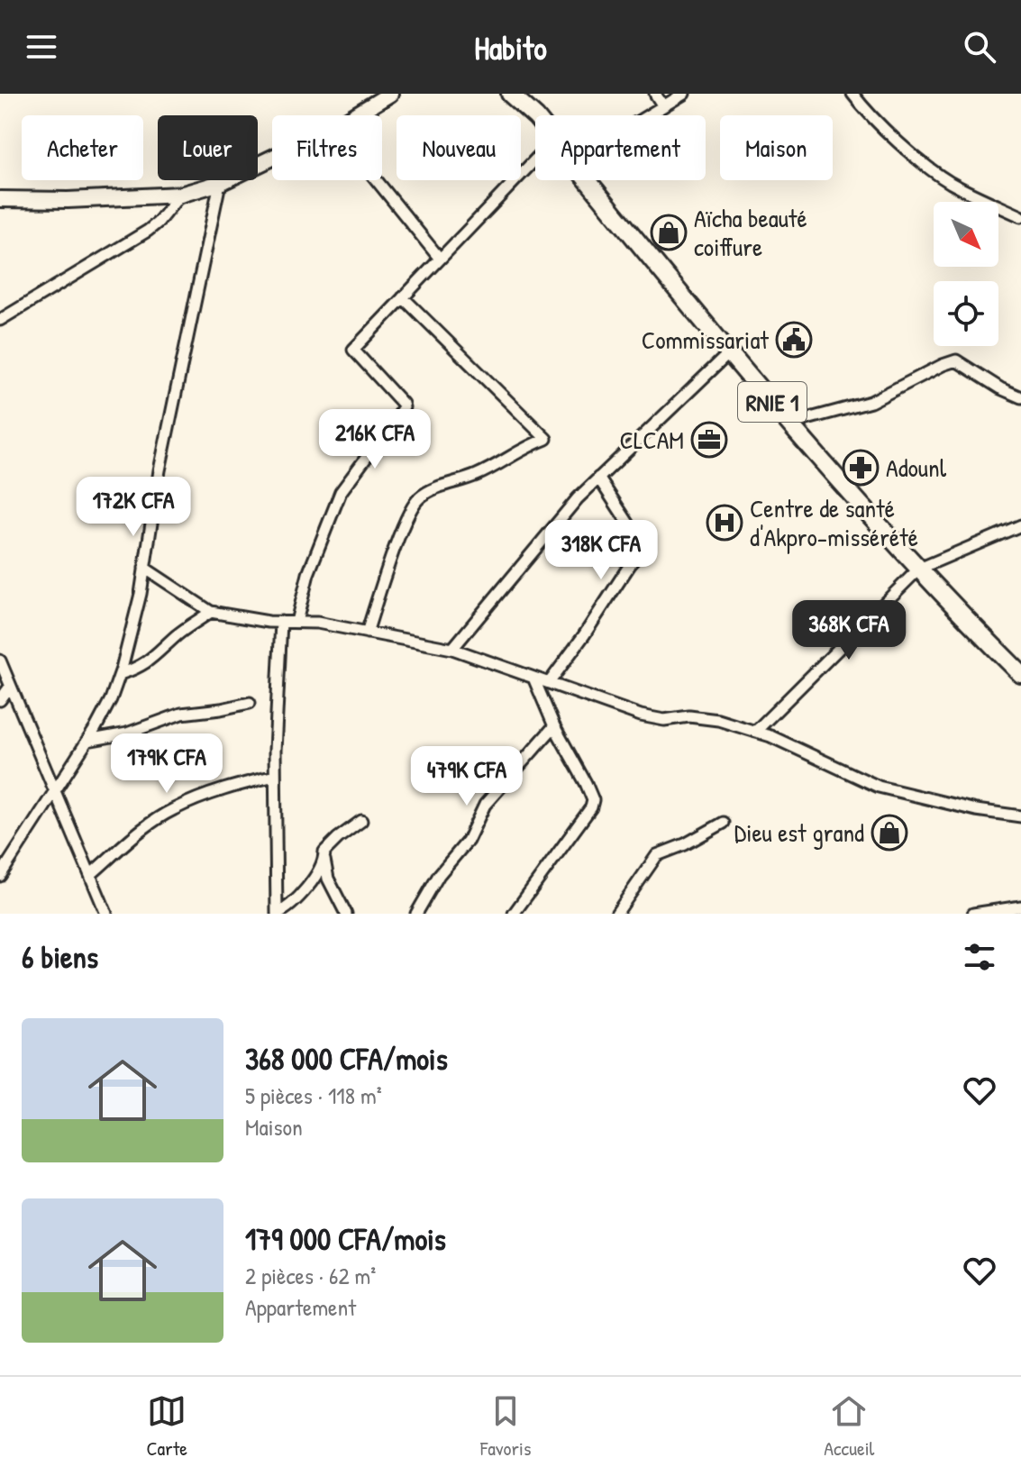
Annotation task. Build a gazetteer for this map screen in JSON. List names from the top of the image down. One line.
{"streets":{"highway":["RNIE 1"]},"places":{"shop":["Aïcha beauté coiffure","Dieu est grand"],"public building":["Commissariat"],"office":["CLCAM"],"pharmacy":["Adounl"],"hospital":["Centre de santé d'Akpro-missérété"]},"north":"bottom right","page":{"header":"Habito","chip":["Acheter","Louer","Filtres","Nouveau","Appartement","Maison"],"price":["216K CFA","172K CFA","318K CFA","368K CFA","179K CFA","479K CFA"],"heading":"6 biens","list":[{"name":"368 000 CFA/mois","note":"5 pièces · 118 m² · Maison"},{"name":"179 000 CFA/mois","note":"2 pièces · 62 m² · Appartement"}],"tabs":["Carte","Favoris","Accueil"]}}
